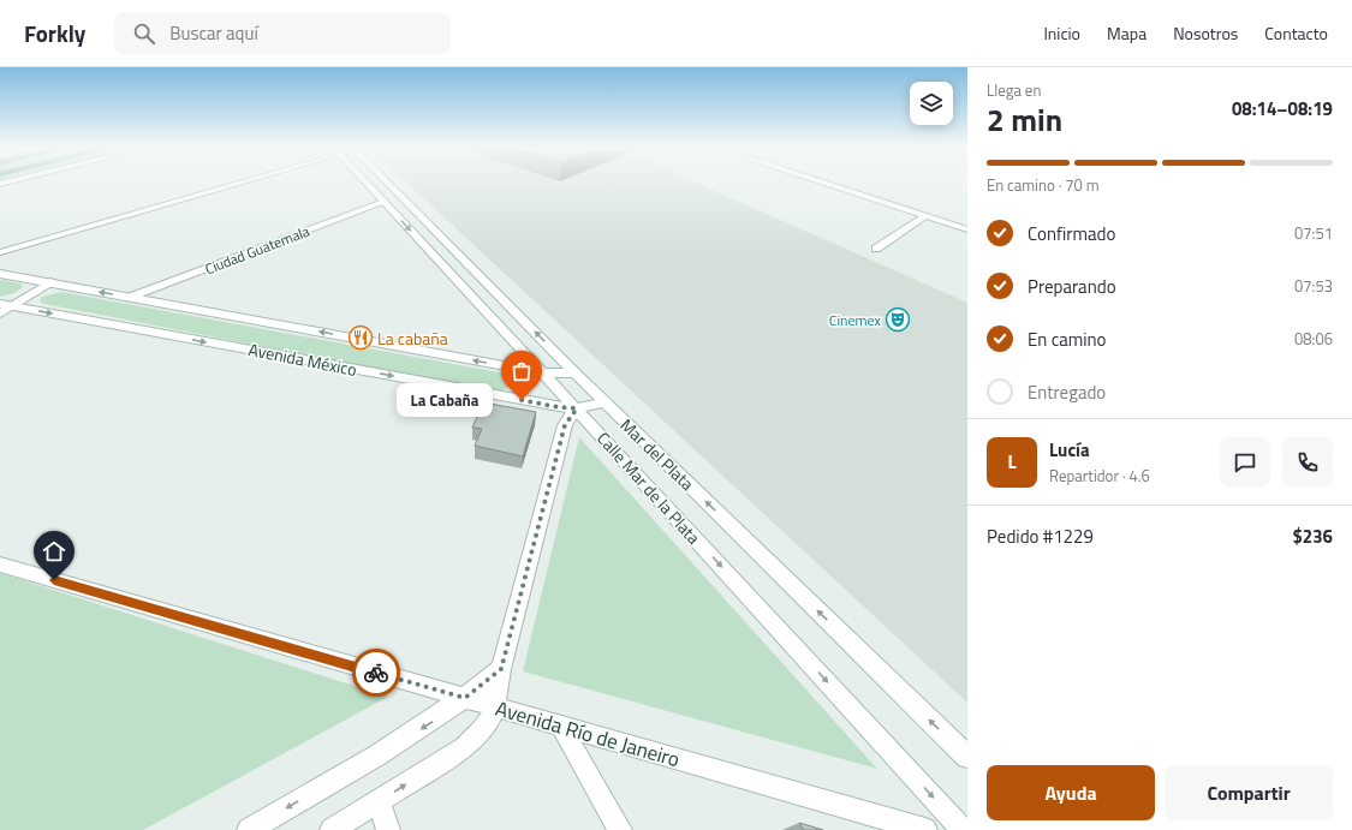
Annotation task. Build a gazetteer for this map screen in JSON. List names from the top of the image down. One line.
{"streets":{"main road":["Ciudad Guatemala","Avenida México","Mar del Plata","Calle Mar de la Plata","Avenida Río de Janeiro"]},"crossings":[["Ciudad Guatemala","Avenida México"],["Ciudad Guatemala","Calle Mar de la Plata"],["Avenida México","Mar del Plata"],["Avenida México","Calle Mar de la Plata"]],"one_way":["Mar del Plata","Calle Mar de la Plata"],"places":{"theatre":["Cinemex"],"restaurant":["La cabaña"],"other":["La Cabaña"]},"page":{"header":"Forkly","search":"Buscar aquí","nav":["Inicio","Mapa","Nosotros","Contacto"],"heading":["2 min","Llega en","08:14–08:19"],"panel":["Lucía","Repartidor · 4.6","Pedido #1229","$236"],"bar":"En camino · 70 m","list":[["Confirmado","07:51"],["Preparando","07:53"],["En camino","08:06"],"Entregado"],"bubble":"La Cabaña","round":"L","buttons":["Ayuda","Compartir"]}}
